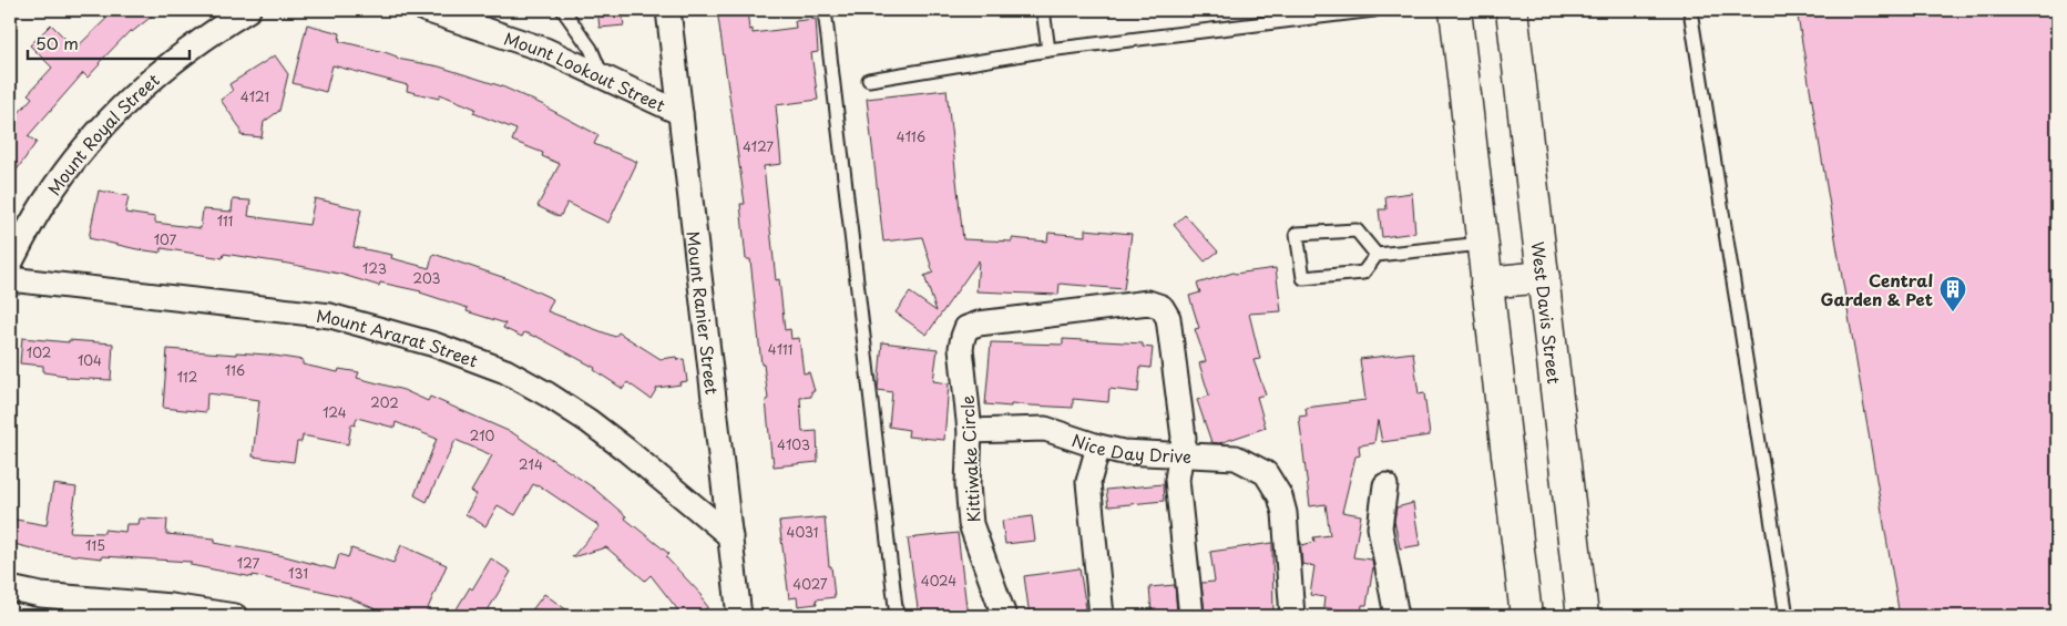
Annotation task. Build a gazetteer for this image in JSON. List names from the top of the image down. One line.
{"streets":{"main road":["West Davis Street"],"street":["Mount Lookout Street","Mount Royal Street","Mount Ranier Street","Mount Ararat Street","Nice Day Drive","Kittiwake Circle"]},"crossings":[["Mount Lookout Street","Mount Ranier Street"],["Mount Ranier Street","Mount Ararat Street"],["Nice Day Drive","Kittiwake Circle"]],"places":{"building":["Central Garden & Pet"]},"house_numbers":["4121","4116","4127","111","107","123","203","4111","102","104","116","112","202","124","210","4103","214","4031","115","127","131","4024","4027"],"scale_bar":"50 m"}
